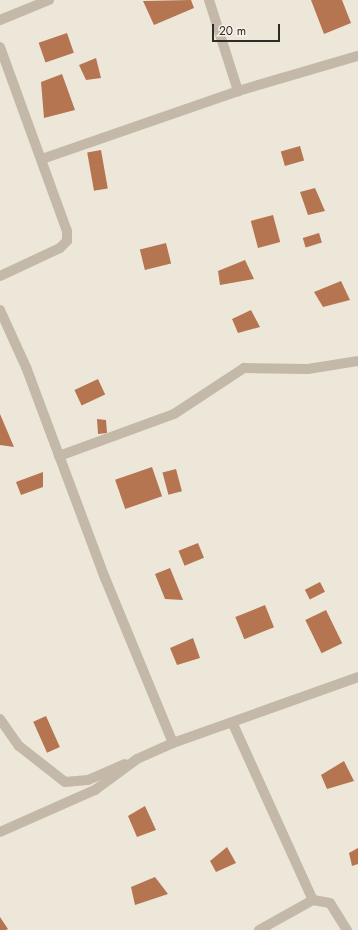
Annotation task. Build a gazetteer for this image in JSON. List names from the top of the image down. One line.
{"scale_bar":"20 m"}
